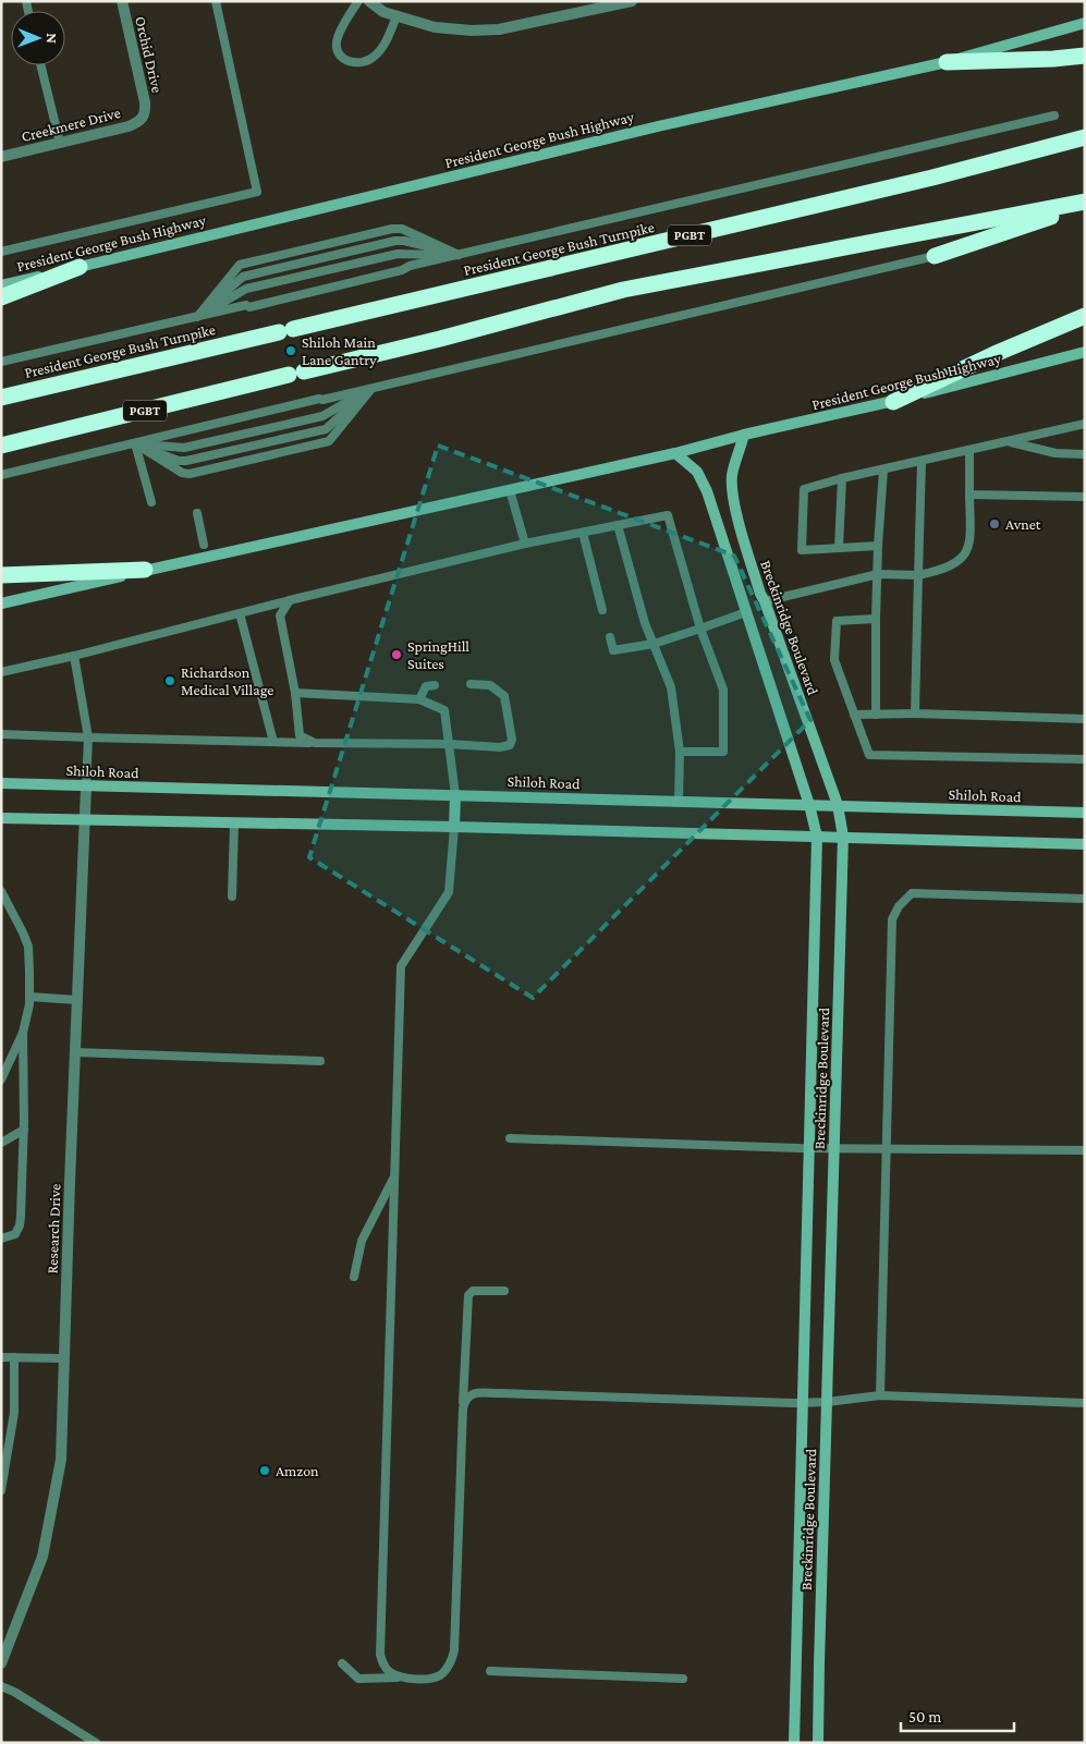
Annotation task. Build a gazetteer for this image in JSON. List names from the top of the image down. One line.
{"streets":{"highway":["PGBT","President George Bush Turnpike"],"main road":["President George Bush Highway","Breckinridge Boulevard","Shiloh Road"],"street":["Orchid Drive","Creekmere Drive","Research Drive"]},"crossings":[["Orchid Drive","Creekmere Drive"],["President George Bush Highway","Breckinridge Boulevard"],["Breckinridge Boulevard","Shiloh Road"],["Shiloh Road","Research Drive"]],"places":["Shiloh Main Lane Gantry","Avnet","SpringHill Suites","Richardson Medical Village","Amzon"],"scale_bar":"50 m","north":"right"}
